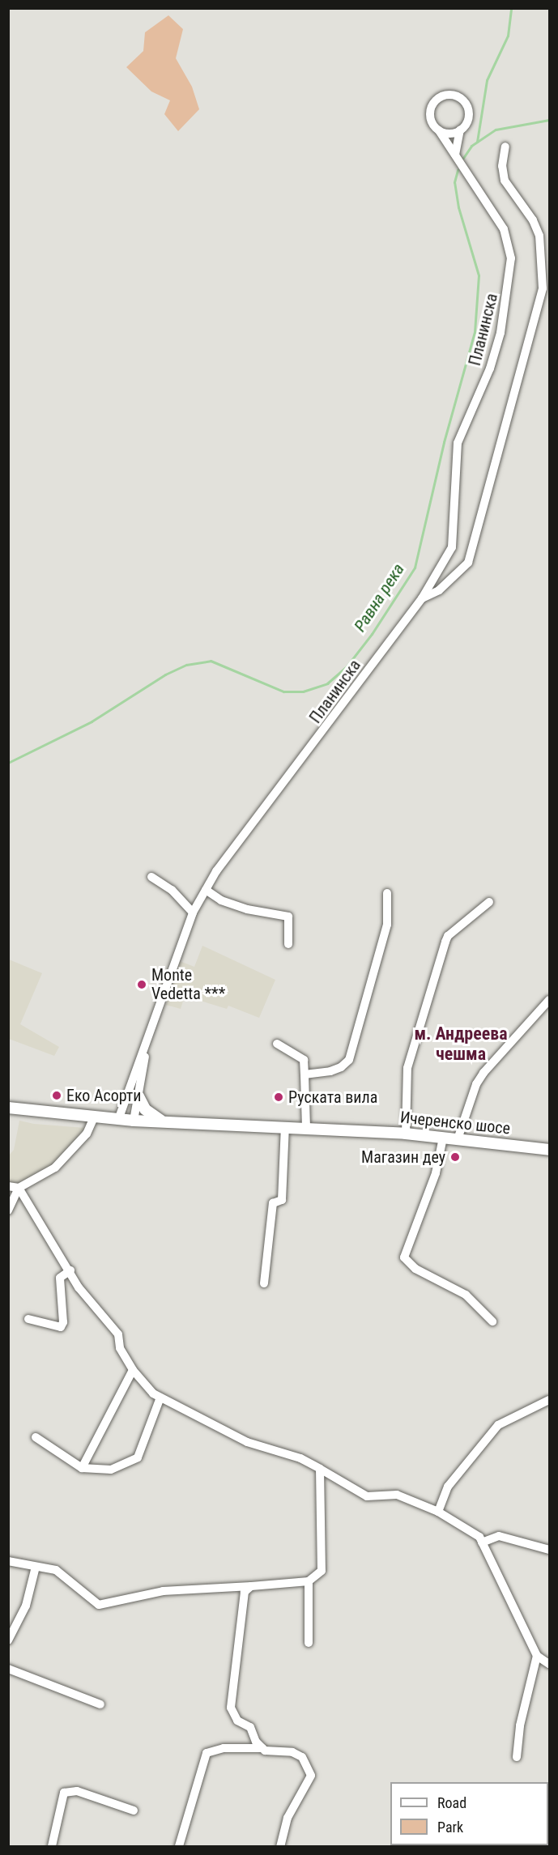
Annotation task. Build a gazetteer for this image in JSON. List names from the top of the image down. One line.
{"streets":{"street":["Планинска","Ичеренско шосе"]},"districts":["м. Андреева чешма"],"water":["Равна река"],"places":["Monte Vedetta ***","Еко Асорти","Руската вила","Магазин деу"],"legend":["Road","Park"]}
